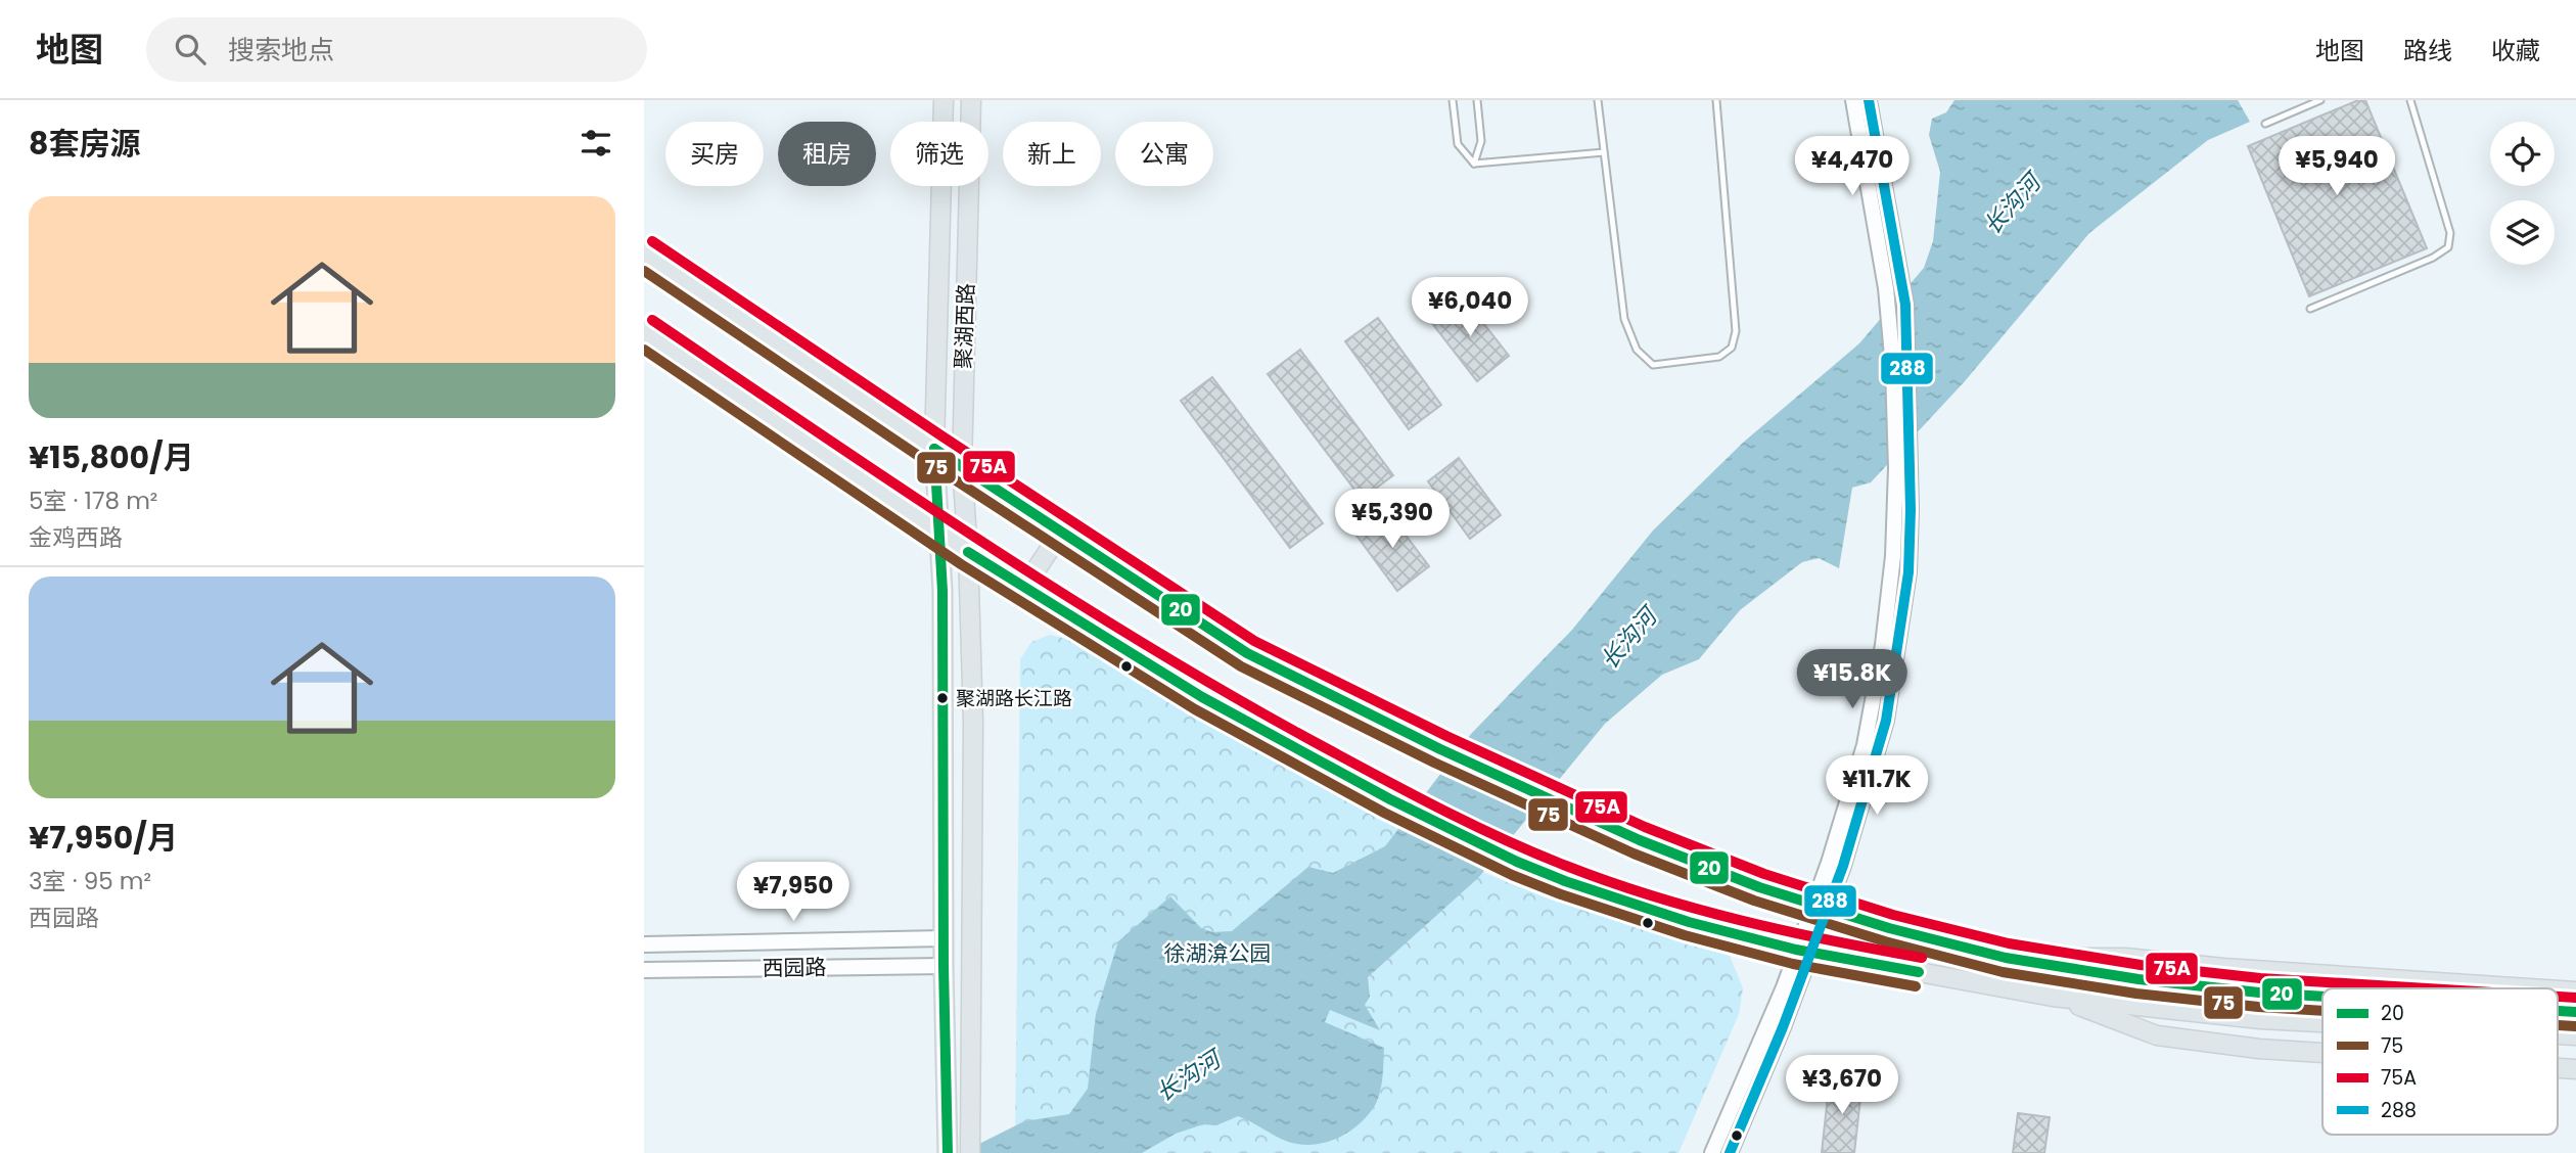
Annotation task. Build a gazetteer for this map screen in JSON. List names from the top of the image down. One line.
{"streets":{"main road":["聚湖西路"],"street":["西园路"]},"crossings":[["聚湖西路","西园路"]],"water":["长沟河"],"parks":["徐湖渰公园"],"places":["聚湖路长江路"],"lines":["transit line 288","transit line 75A","transit line 75","transit line 20"],"legend":["20","75","75A","288"],"page":{"header":"地图","search":"搜索地点","nav":["地图","路线","收藏"],"heading":"8套房源","chip":["买房","租房","筛选","新上","公寓"],"price":["¥4,470","¥5,940","¥6,040","¥5,390","¥15.8K","¥11.7K","¥7,950","¥3,670"],"list":[{"name":"¥15,800/月","note":"5室 · 178 m² · 金鸡西路"},{"name":"¥7,950/月","note":"3室 · 95 m² · 西园路"}]}}
